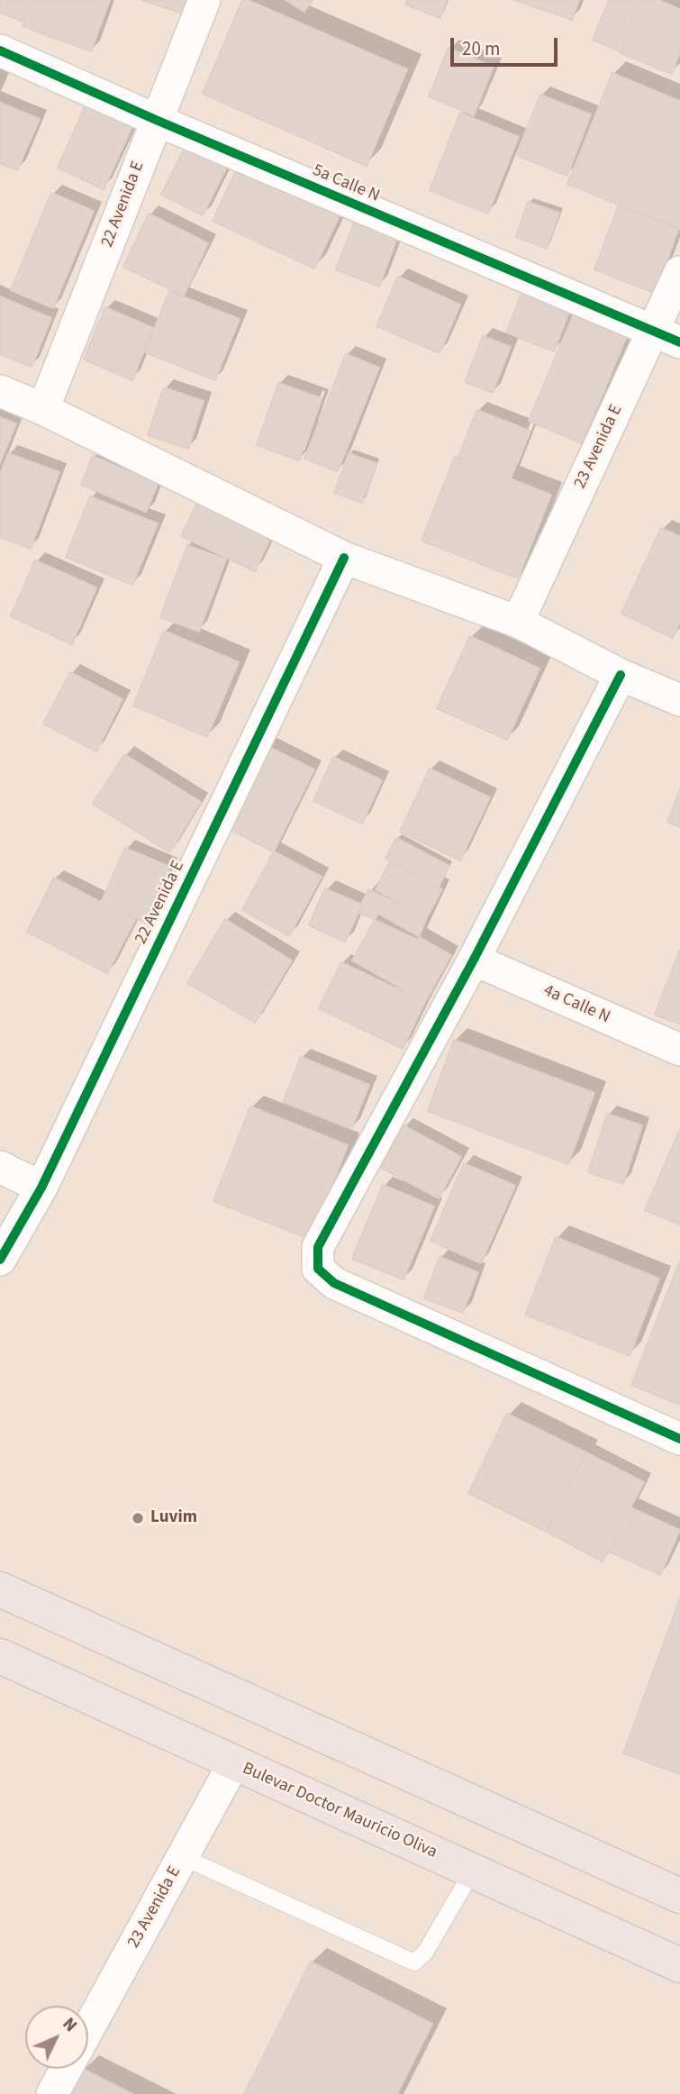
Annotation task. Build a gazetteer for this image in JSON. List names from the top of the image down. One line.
{"streets":{"highway":["Bulevar Doctor Mauricio Oliva"],"street":["5a Calle N","22 Avenida E","23 Avenida E","4a Calle N"]},"crossings":[["5a Calle N","22 Avenida E"],["5a Calle N","23 Avenida E"],["23 Avenida E","Bulevar Doctor Mauricio Oliva"]],"places":["Luvim"],"scale_bar":"20 m","north":"top right"}
